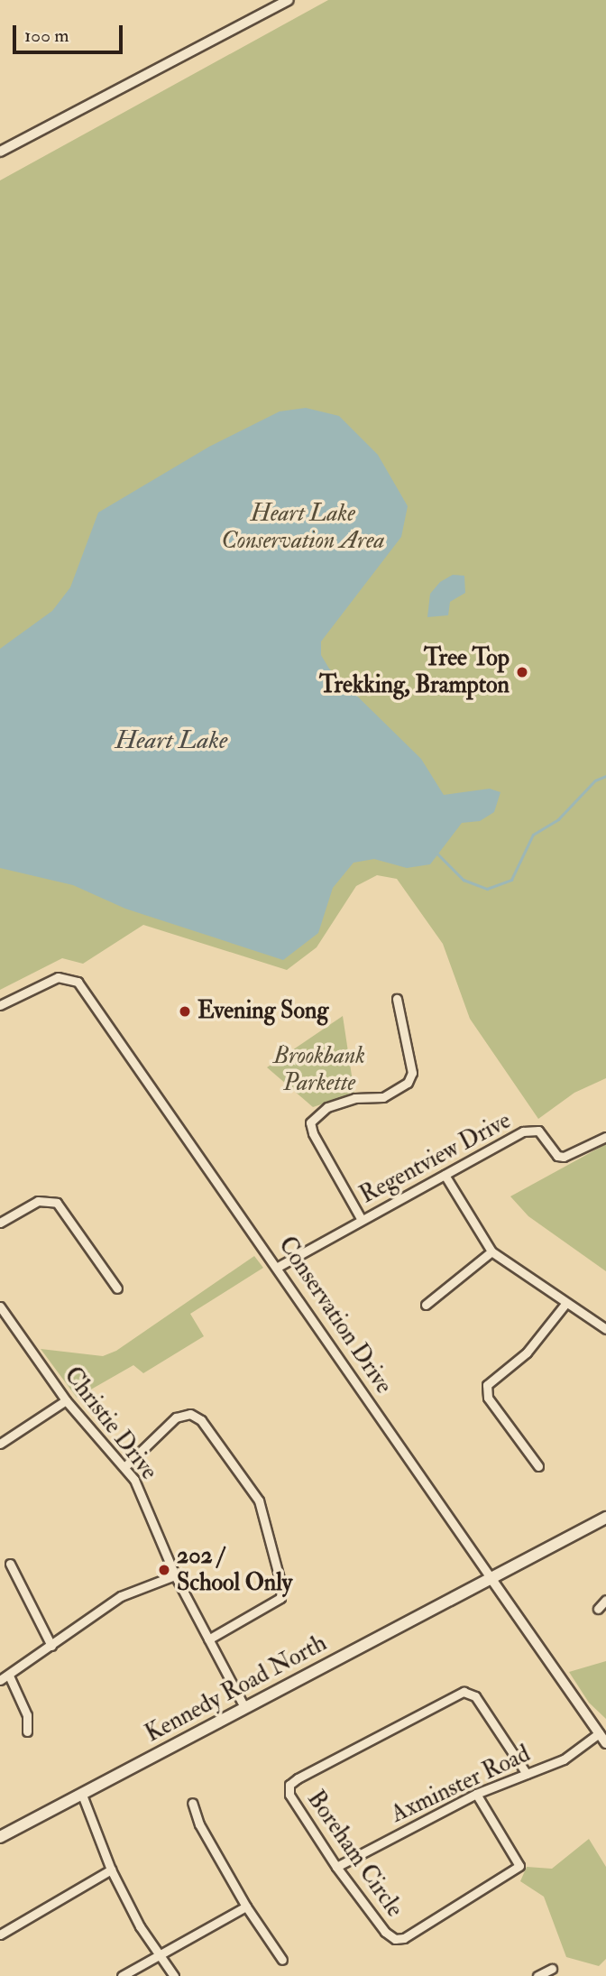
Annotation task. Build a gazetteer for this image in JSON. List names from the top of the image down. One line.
{"streets":{"main road":["Kennedy Road North"],"street":["Regentview Drive","Conservation Drive","Christie Drive","Axminster Road","Boreham Circle"]},"crossings":[["Regentview Drive","Conservation Drive"],["Conservation Drive","Kennedy Road North"],["Conservation Drive","Axminster Road"],["Christie Drive","Kennedy Road North"],["Axminster Road","Boreham Circle"]],"water":["Heart Lake"],"parks":["Heart Lake Conservation Area","Brookbank Parkette"],"places":["Tree Top Trekking, Brampton","Evening Song","202 / School Only"],"scale_bar":"100 m"}
